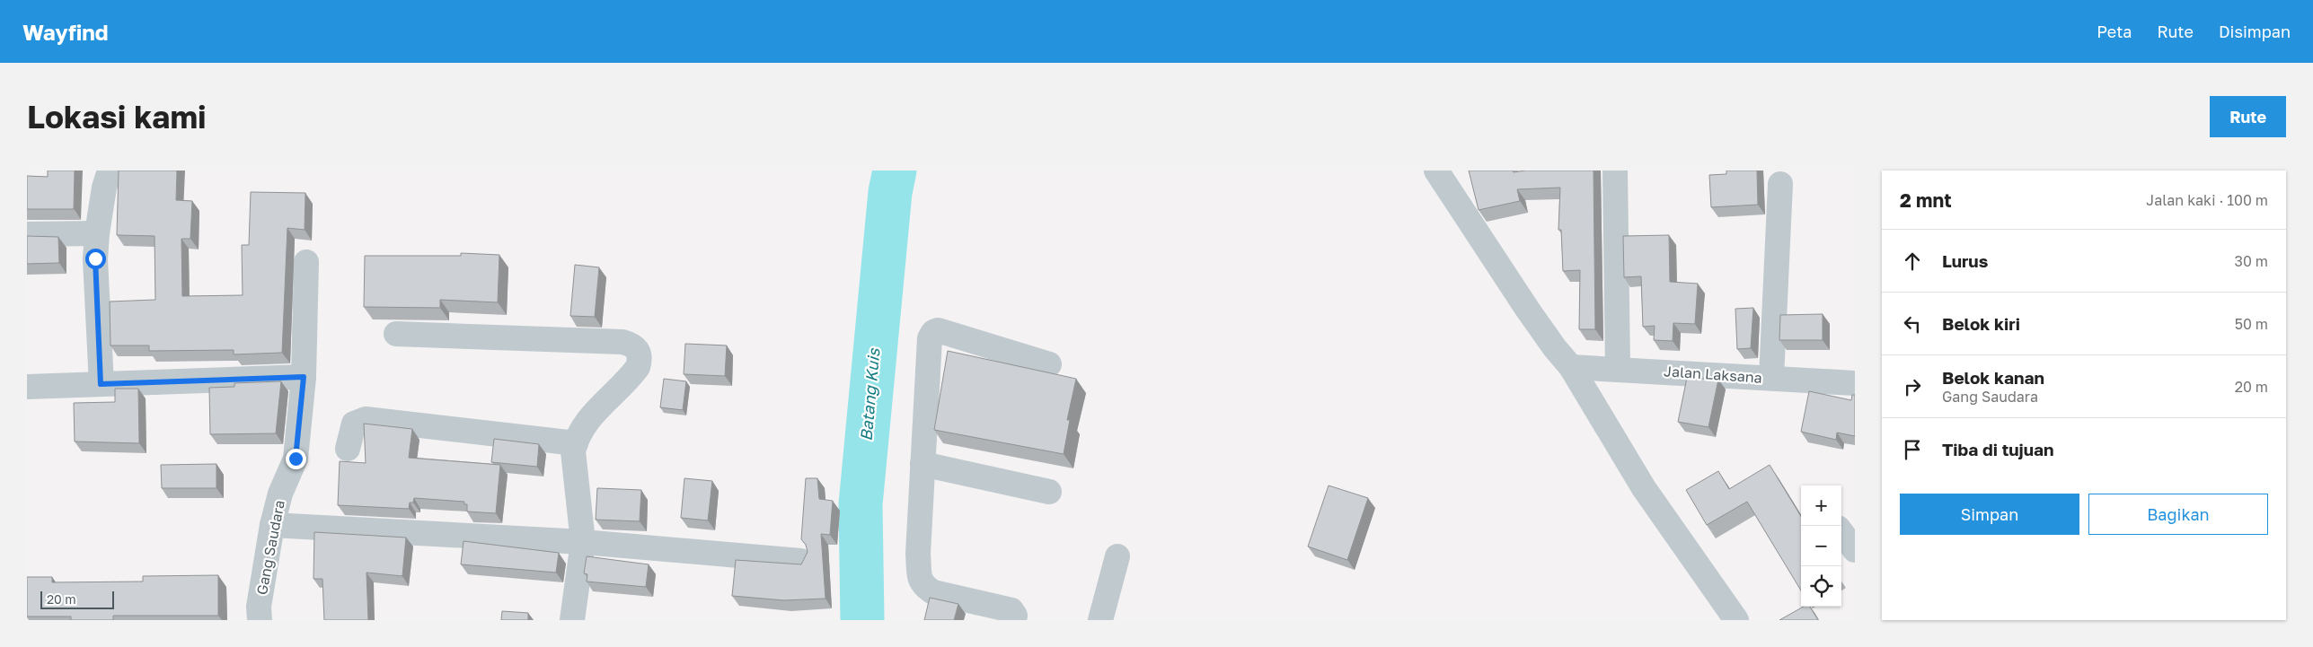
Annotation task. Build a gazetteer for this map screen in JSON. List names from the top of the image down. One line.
{"streets":{"street":["Jalan Laksana","Gang Saudara"]},"water":["Batang Kuis"],"scale_bar":"20 m","page":{"header":"Wayfind","nav":["Peta","Rute","Disimpan"],"buttons":["Rute",["Simpan","Bagikan"]],"title":"Lokasi kami","heading":["2 mnt","Jalan kaki · 100 m"],"list":[["Lurus","30 m"],["Belok kiri","50 m"],["Belok kanan","Gang Saudara","20 m"],"Tiba di tujuan"],"map_buttons":["+","−"],"scale":"20 m"}}
